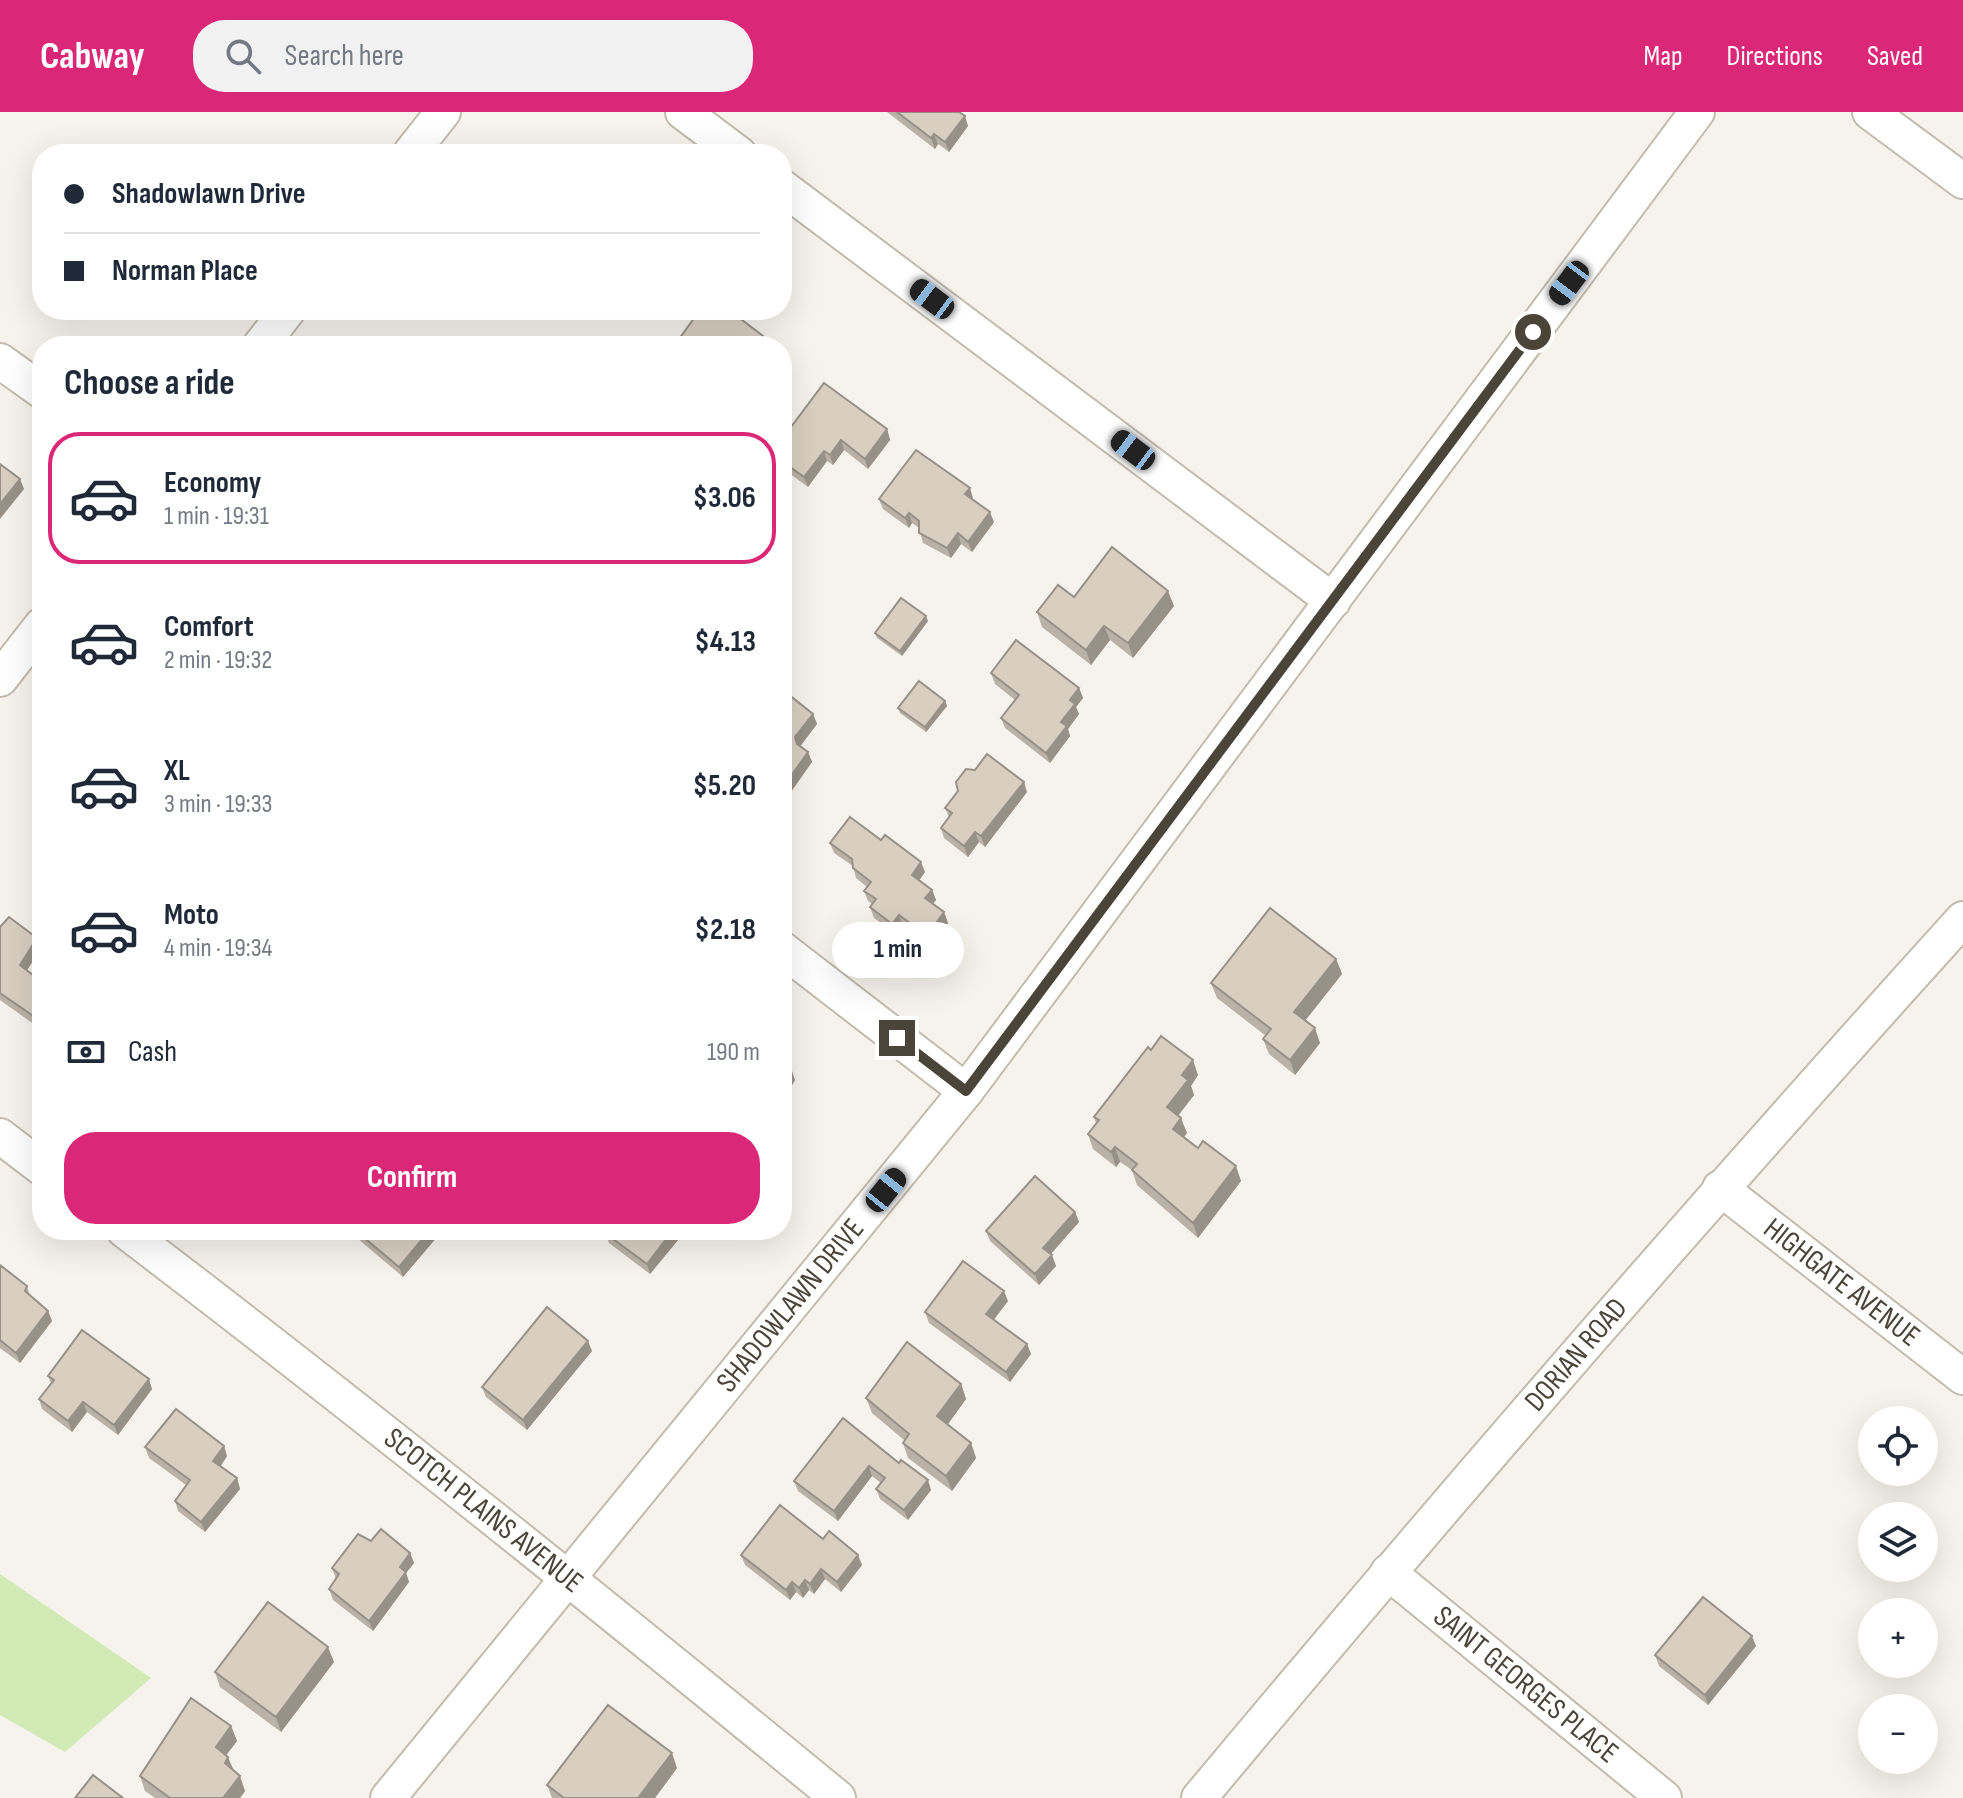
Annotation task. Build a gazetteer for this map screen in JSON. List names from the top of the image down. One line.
{"streets":{"street":["HIGHGATE AVENUE","SHADOWLAWN DRIVE","DORIAN ROAD","SCOTCH PLAINS AVENUE","SAINT GEORGES PLACE"]},"crossings":[["HIGHGATE AVENUE","DORIAN ROAD"],["SHADOWLAWN DRIVE","SCOTCH PLAINS AVENUE"],["DORIAN ROAD","SAINT GEORGES PLACE"]],"page":{"header":"Cabway","search":"Search here","nav":["Map","Directions","Saved"],"banner":["Shadowlawn Drive","Norman Place"],"heading":"Choose a ride","list":[{"name":"Economy","note":"1 min · 19:31","value":"$3.06"},{"name":"Comfort","note":"2 min · 19:32","value":"$4.13"},{"name":"XL","note":"3 min · 19:33","value":"$5.20"},{"name":"Moto","note":"4 min · 19:34","value":"$2.18"}],"bubble":"1 min","pay":["Cash","190 m"],"buttons":"Confirm","map_buttons":["+","−"]}}
